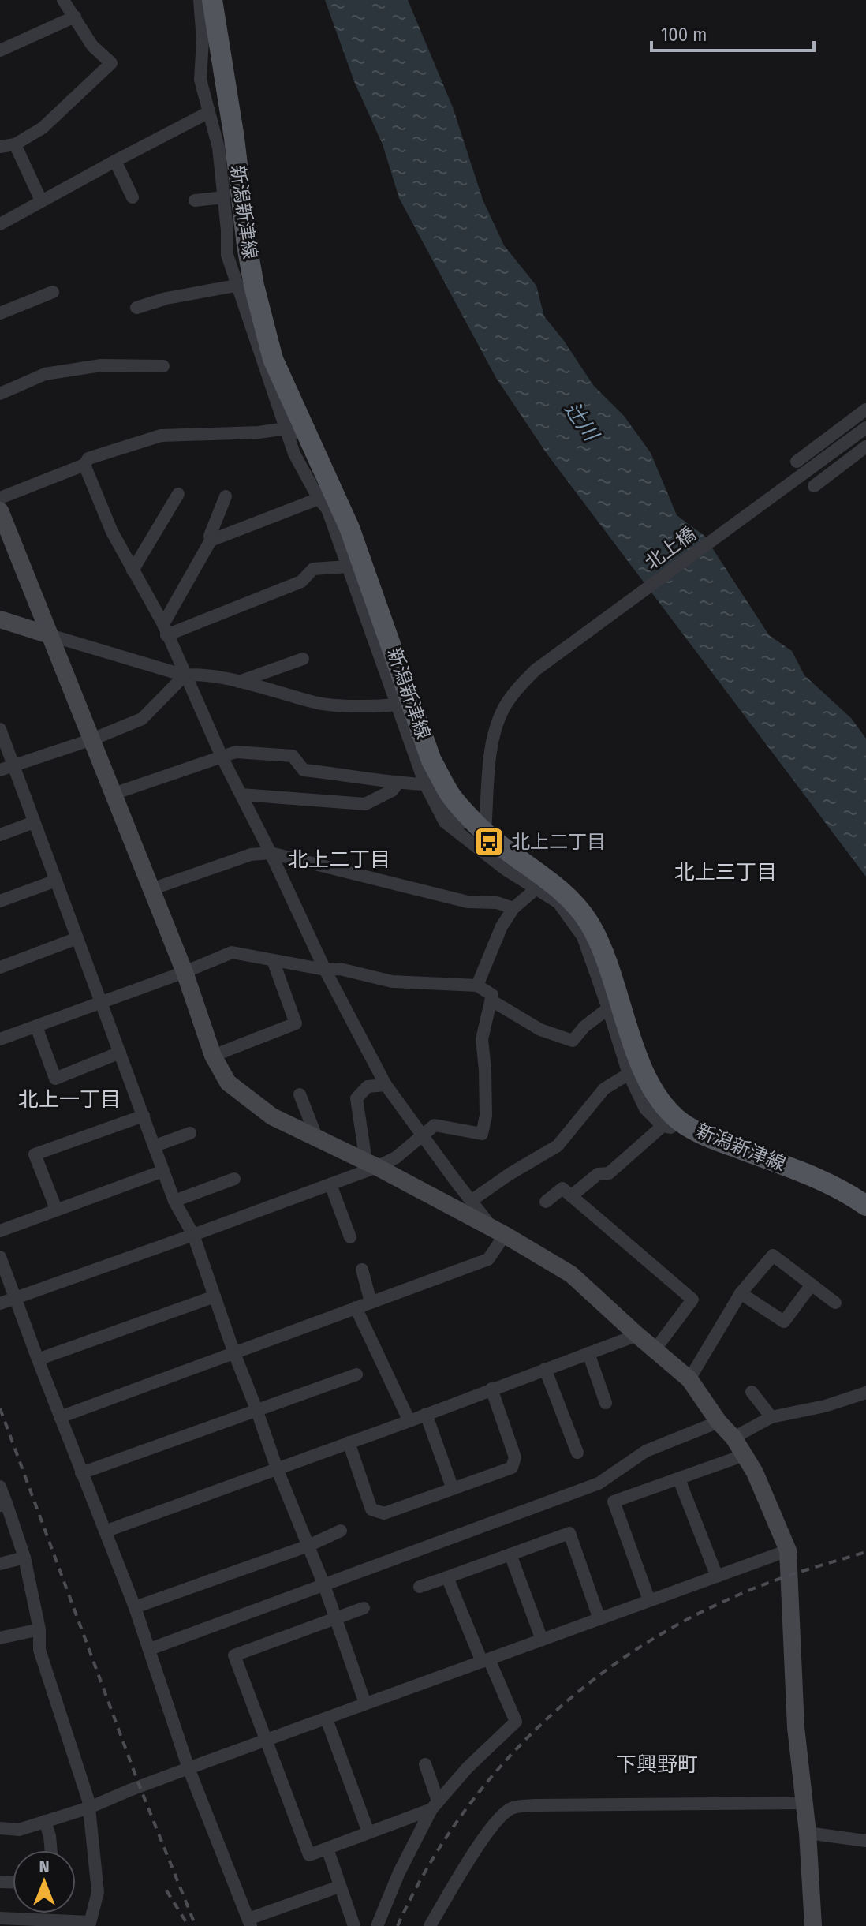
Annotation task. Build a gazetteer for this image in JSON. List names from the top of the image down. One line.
{"streets":{"main road":["新潟新津線"],"street":["北上橋"]},"crossings":[["新潟新津線","北上橋"]],"districts":["北上二丁目","北上三丁目","北上一丁目","下興野町"],"water":["辻川"],"places":{"bus stop":["北上二丁目"]},"scale_bar":"100 m","north":"top"}
